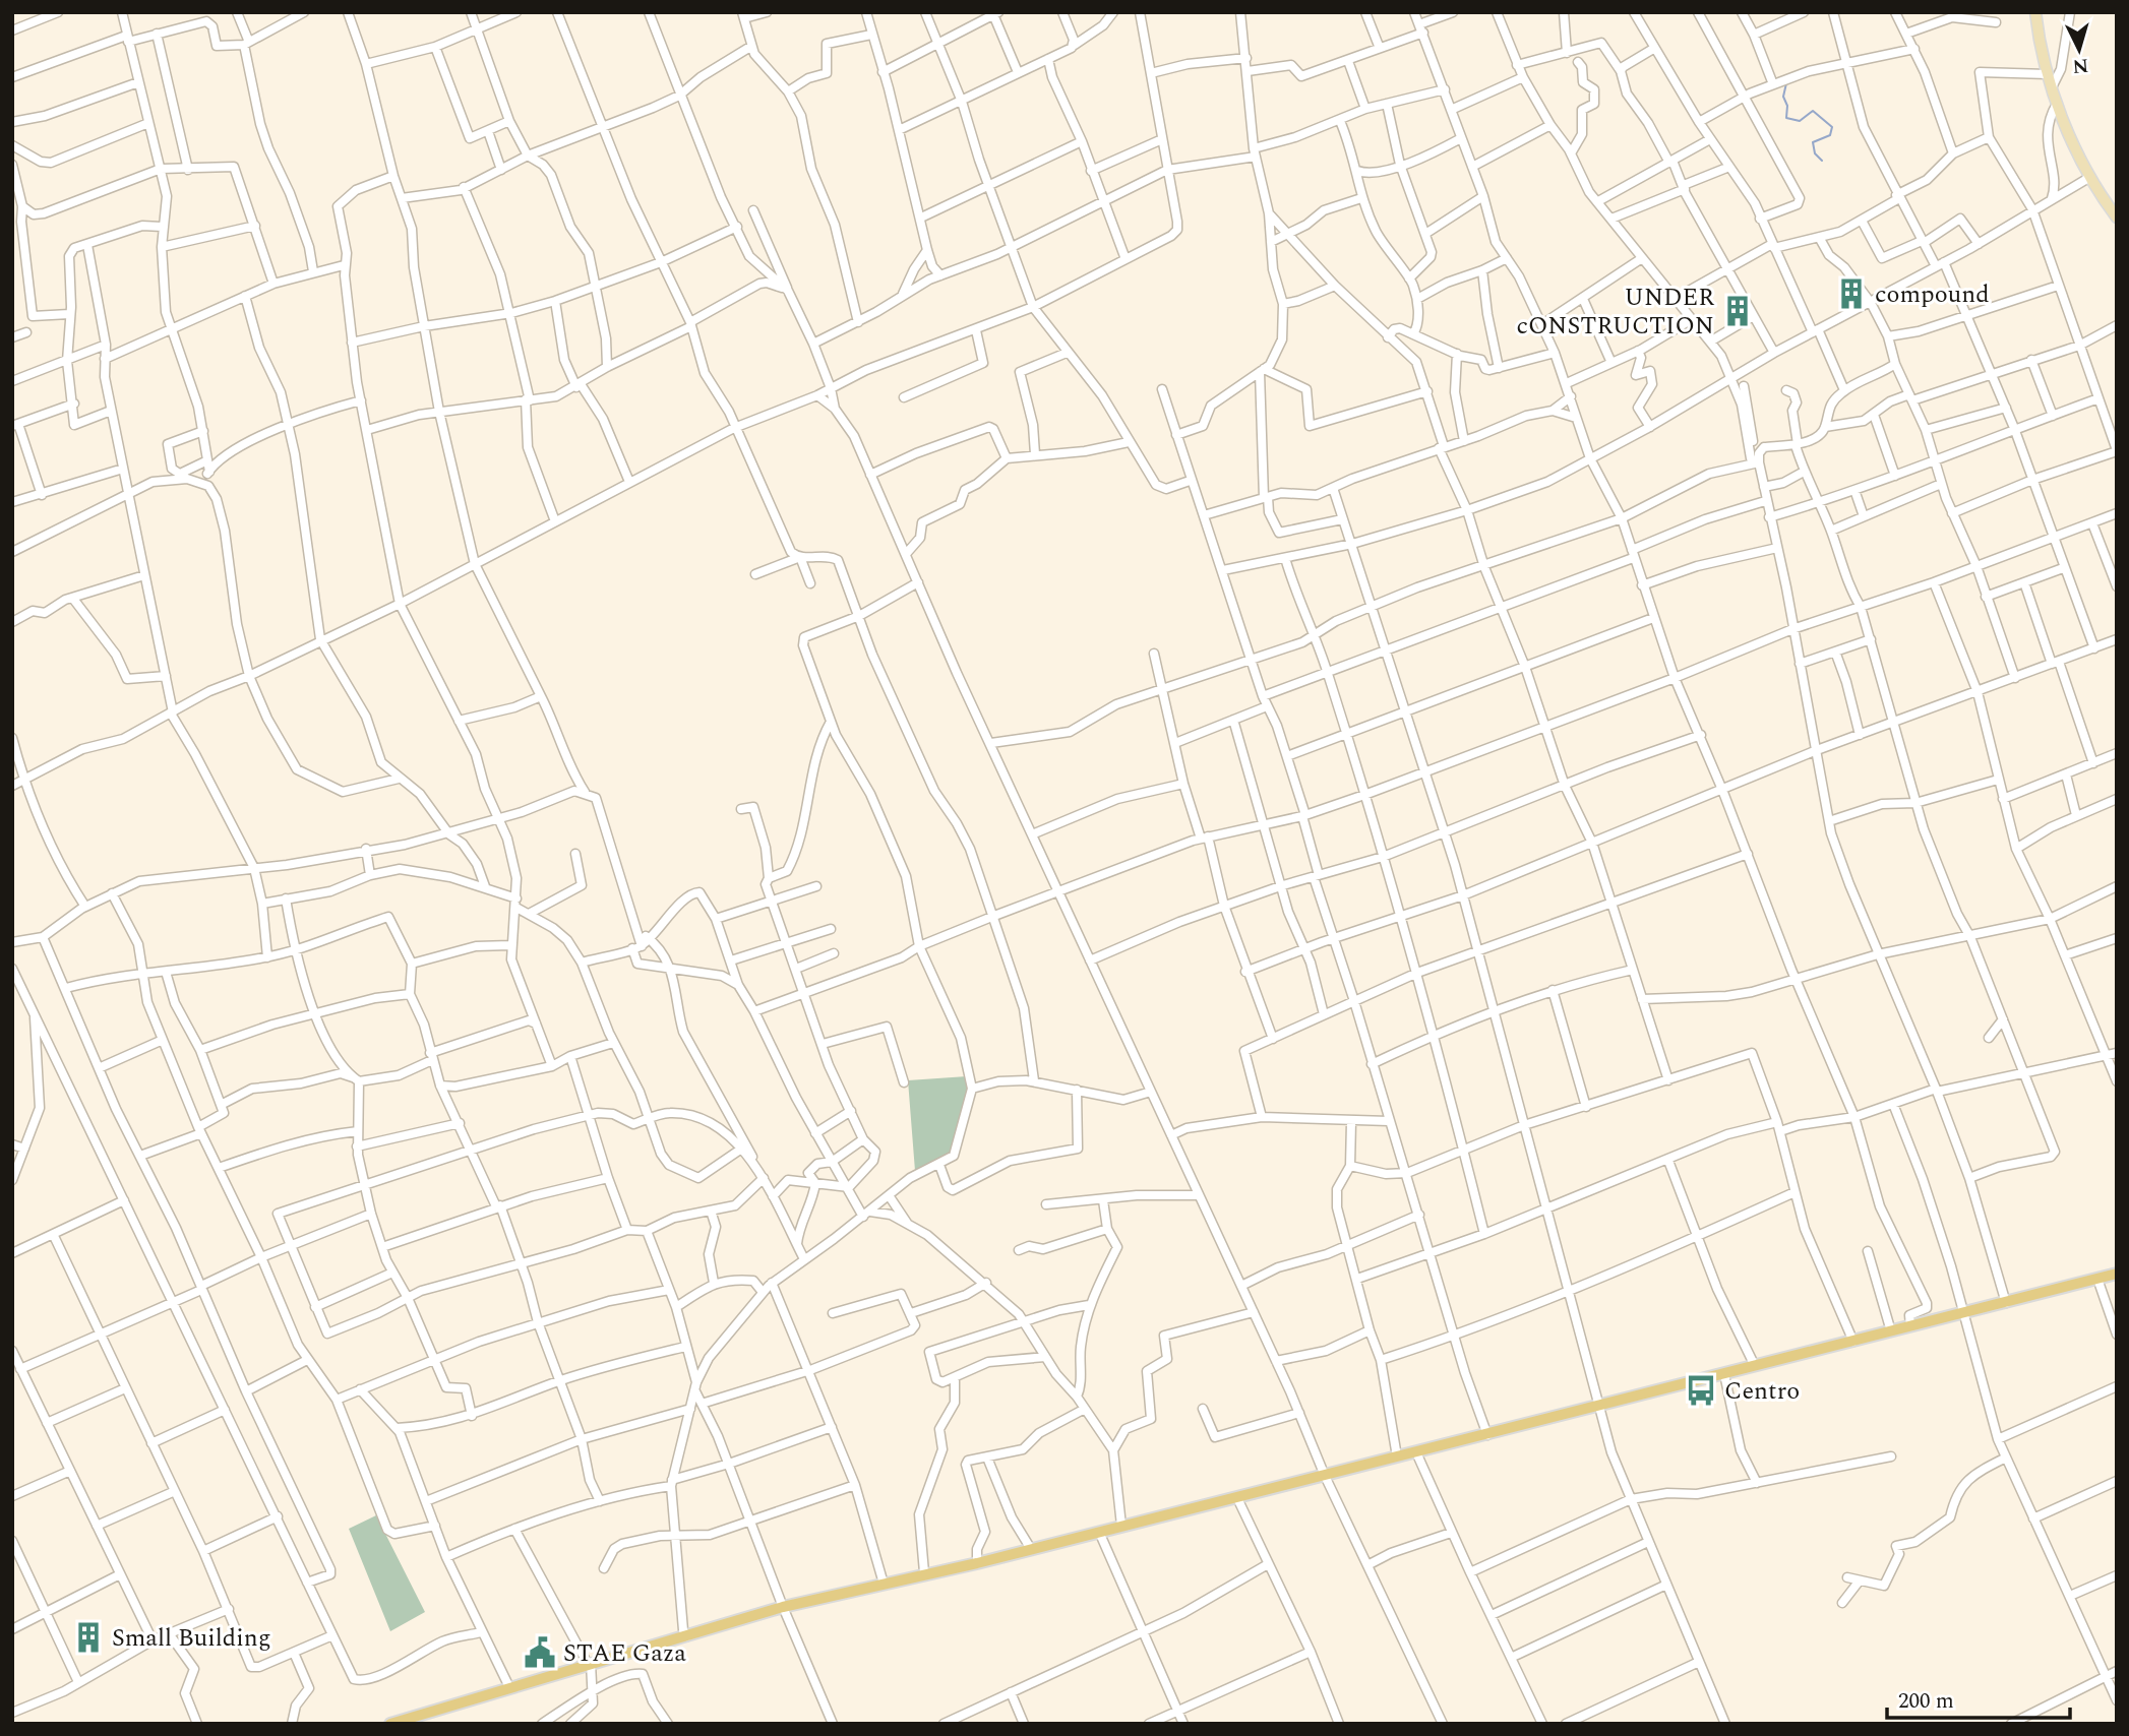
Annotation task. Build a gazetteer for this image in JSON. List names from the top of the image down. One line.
{"places":{"building":["compound","UNDER cONSTRUCTION","Small Building"],"bus stop":["Centro"],"public building":["STAE Gaza"]},"scale_bar":"200 m","north":"bottom"}
